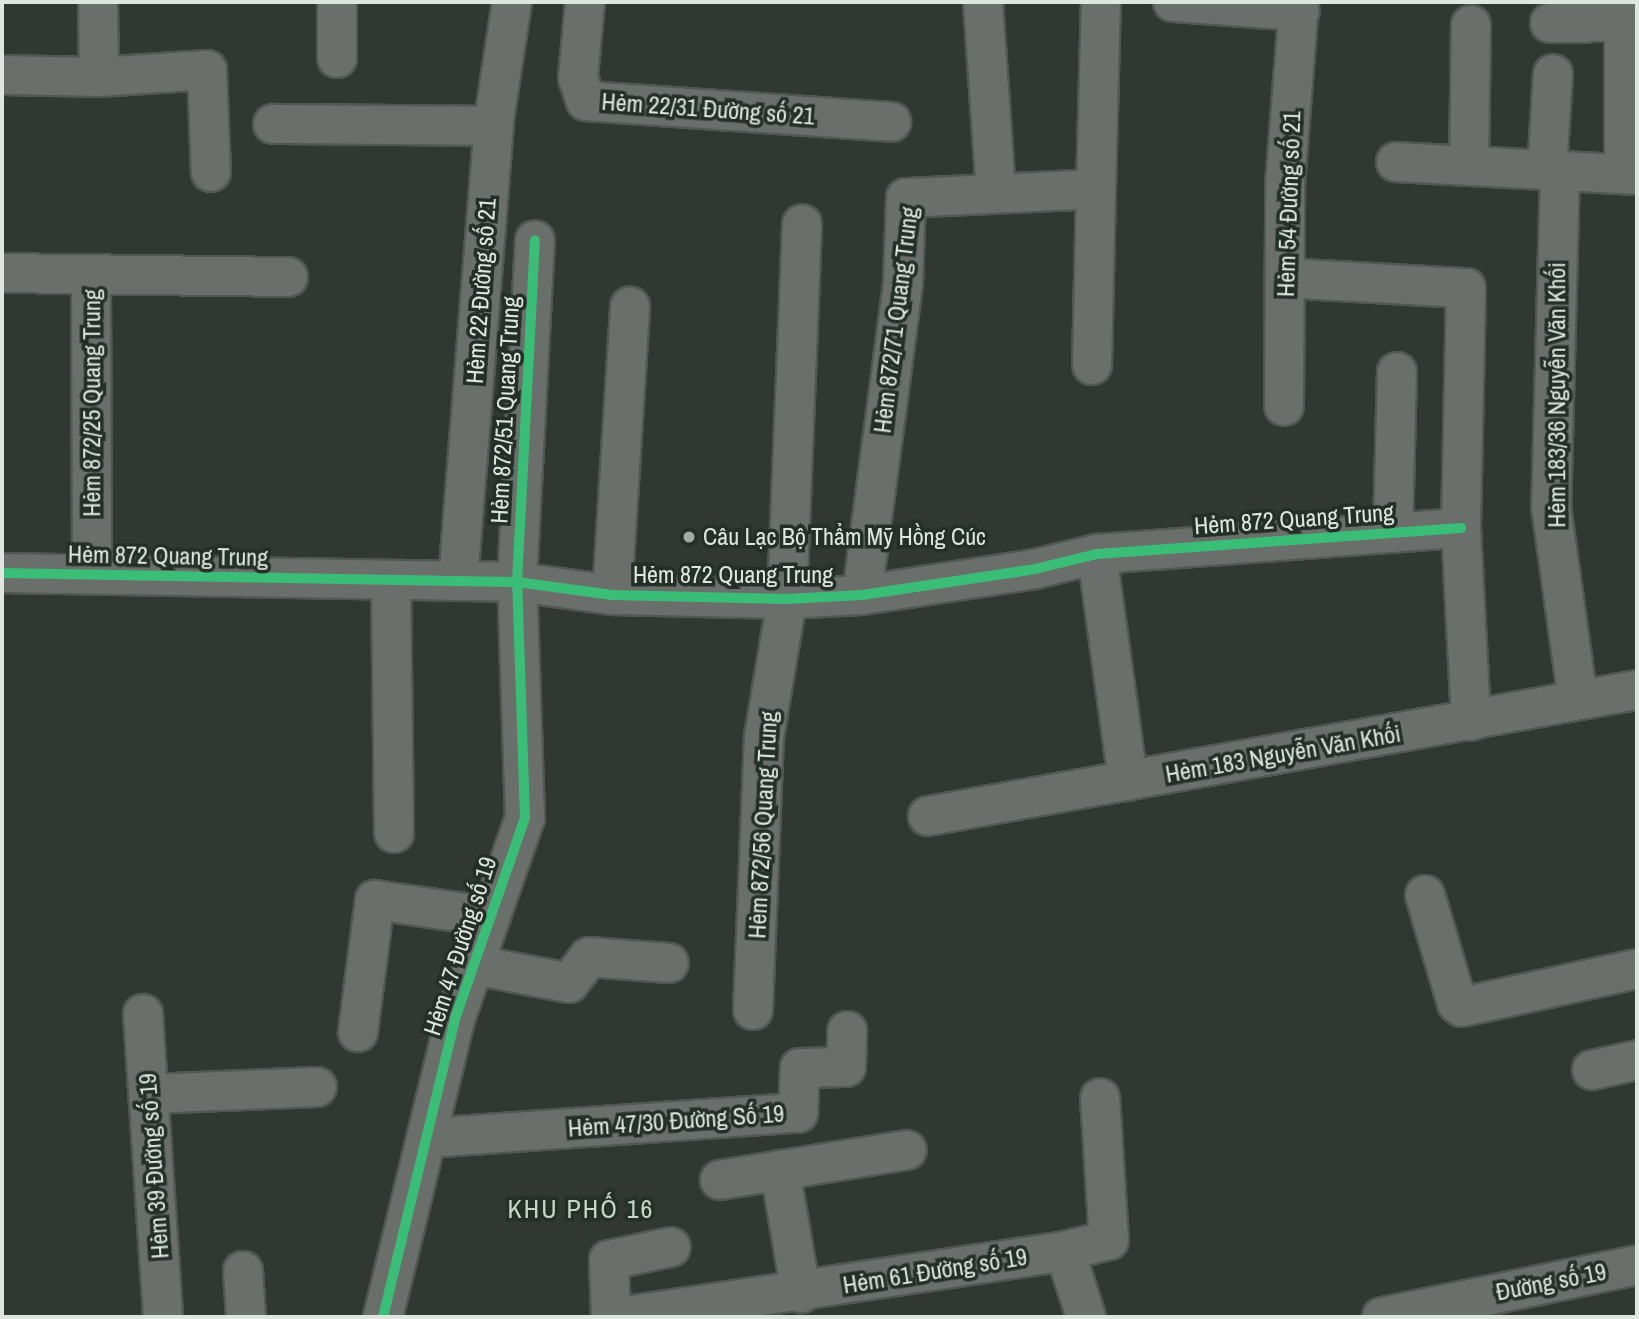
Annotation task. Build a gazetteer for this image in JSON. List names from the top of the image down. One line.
{"streets":{"street":["Hẻm 22/31 Đường số 21","Hẻm 54 Đường số 21","Hẻm 22 Đường số 21","Hẻm 872/71 Quang Trung","Hẻm 183/36 Nguyễn Văn Khối","Hẻm 872/25 Quang Trung","Hẻm 872/51 Quang Trung","Hẻm 872 Quang Trung","Hẻm 183 Nguyễn Văn Khối","Hẻm 872/56 Quang Trung","Hẻm 47 Đường số 19","Hẻm 47/30 Đường Số 19","Hẻm 39 Đường số 19","Hẻm 61 Đường số 19","Đường số 19"]},"crossings":[["Hẻm 22 Đường số 21","Hẻm 872 Quang Trung"],["Hẻm 872/71 Quang Trung","Hẻm 872 Quang Trung"],["Hẻm 183/36 Nguyễn Văn Khối","Hẻm 183 Nguyễn Văn Khối"],["Hẻm 872/25 Quang Trung","Hẻm 872 Quang Trung"],["Hẻm 872/51 Quang Trung","Hẻm 872 Quang Trung"],["Hẻm 872/51 Quang Trung","Hẻm 47 Đường số 19"],["Hẻm 872 Quang Trung","Hẻm 872/56 Quang Trung"],["Hẻm 872 Quang Trung","Hẻm 47 Đường số 19"],["Hẻm 47 Đường số 19","Hẻm 47/30 Đường Số 19"]],"districts":["KHU PHỐ 16"],"places":["Câu Lạc Bộ Thẩm Mỹ Hồng Cúc"]}
